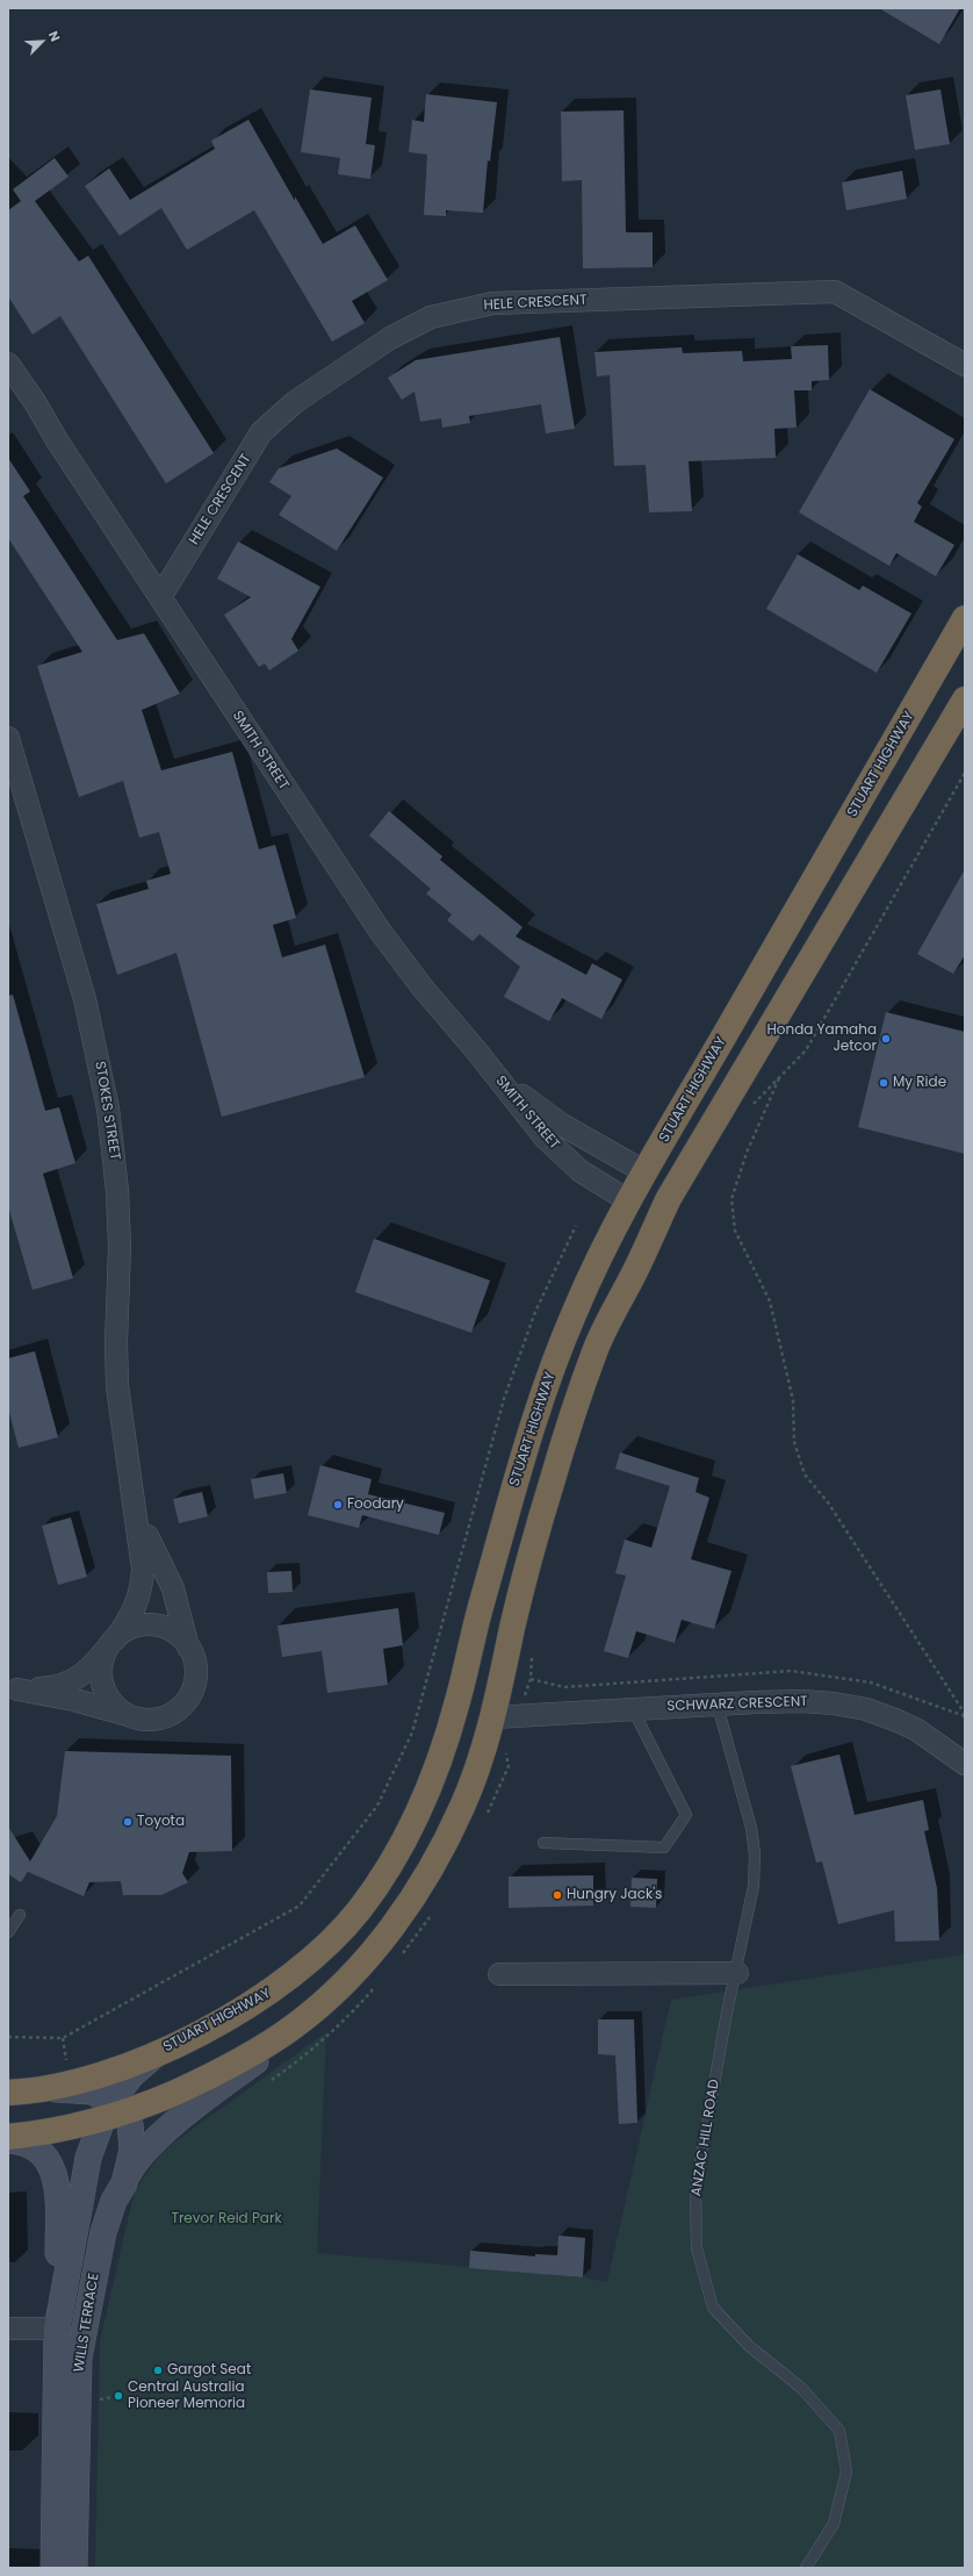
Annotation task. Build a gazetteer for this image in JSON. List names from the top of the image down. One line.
{"streets":{"highway":["STUART HIGHWAY"],"main road":["WILLS TERRACE"],"street":["HELE CRESCENT","SMITH STREET","STOKES STREET","SCHWARZ CRESCENT"],"lane":["ANZAC HILL ROAD"]},"crossings":[["HELE CRESCENT","SMITH STREET"],["SMITH STREET","STUART HIGHWAY"],["SCHWARZ CRESCENT","ANZAC HILL ROAD"]],"parks":["Trevor Reid Park"],"places":["Honda Yamaha Jetcor","My Ride","Foodary","Toyota","Hungry Jack's","Gargot Seat","Central Australia Pioneer Memoria"],"north":"top right"}
